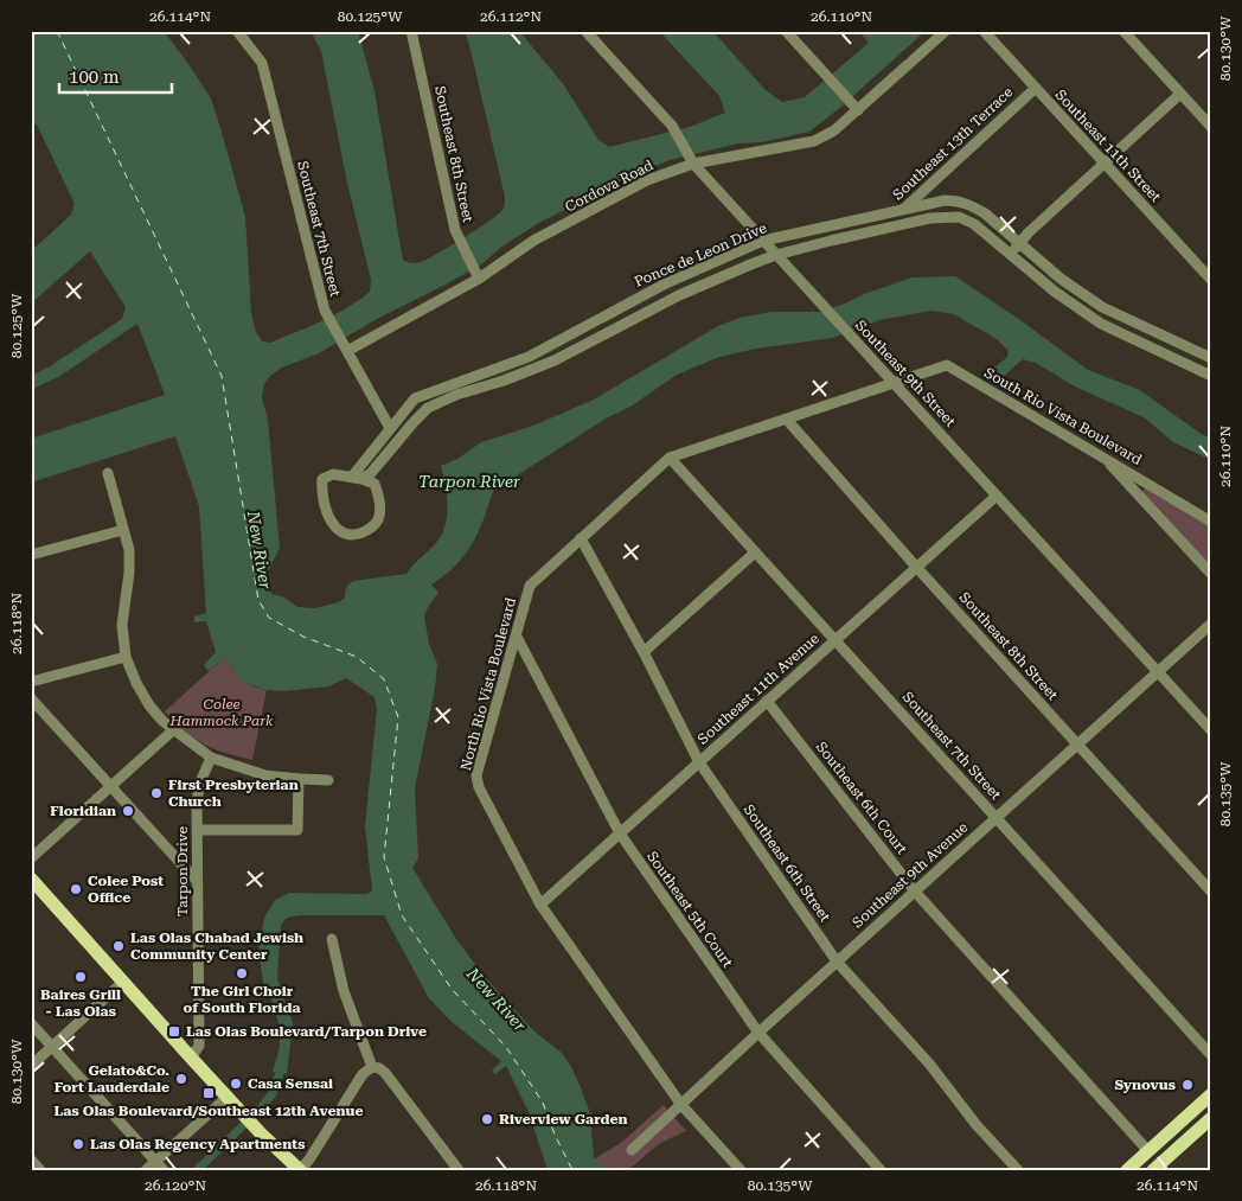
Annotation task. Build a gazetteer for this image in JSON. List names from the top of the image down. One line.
{"streets":{"street":["Southeast 13th Terrace","Southeast 11th Street","Southeast 8th Street","Cordova Road","Southeast 7th Street","Ponce de Leon Drive","Southeast 9th Street","South Rio Vista Boulevard","North Rio Vista Boulevard","Southeast 11th Avenue","Southeast 6th Court","Southeast 6th Street","Tarpon Drive","Southeast 9th Avenue","Southeast 5th Court"]},"crossings":[["Southeast 13th Terrace","Southeast 11th Street"],["Southeast 13th Terrace","Ponce de Leon Drive"],["Southeast 8th Street","Cordova Road"],["Southeast 8th Street","North Rio Vista Boulevard"],["Southeast 8th Street","Southeast 11th Avenue"],["Southeast 8th Street","Southeast 9th Avenue"],["Cordova Road","Southeast 7th Street"],["Cordova Road","Southeast 9th Street"],["Southeast 7th Street","Ponce de Leon Drive"],["Southeast 7th Street","North Rio Vista Boulevard"],["Southeast 7th Street","Southeast 11th Avenue"],["Southeast 7th Street","Southeast 9th Avenue"],["Ponce de Leon Drive","Southeast 9th Street"],["Southeast 9th Street","South Rio Vista Boulevard"],["Southeast 9th Street","North Rio Vista Boulevard"],["Southeast 9th Street","Southeast 11th Avenue"],["Southeast 9th Street","Southeast 9th Avenue"],["South Rio Vista Boulevard","North Rio Vista Boulevard"],["North Rio Vista Boulevard","Southeast 11th Avenue"],["North Rio Vista Boulevard","Southeast 6th Street"],["North Rio Vista Boulevard","Southeast 9th Avenue"],["North Rio Vista Boulevard","Southeast 5th Court"],["Southeast 11th Avenue","Southeast 6th Court"],["Southeast 11th Avenue","Southeast 6th Street"],["Southeast 11th Avenue","Southeast 5th Court"],["Southeast 6th Court","Southeast 9th Avenue"],["Southeast 6th Street","Southeast 9th Avenue"],["Southeast 9th Avenue","Southeast 5th Court"]],"water":["Tarpon River","New River"],"parks":["Colee Hammock Park"],"places":{"other":["First Presbyterian Church","Floridian","Colee Post Office","Las Olas Chabad Jewish Community Center","The Girl Choir of South Florida","Baires Grill - Las Olas","Gelato&Co. Fort Lauderdale","Casa Sensai","Synovus","Riverview Garden","Las Olas Regency Apartments"],"transit":["Las Olas Boulevard/Tarpon Drive","Las Olas Boulevard/Southeast 12th Avenue"]},"scale_bar":"100 m","coordinates":["26.114°N","80.125°W","26.112°N","26.110°N","80.130°W","26.118°N","80.135°W","26.120°N"]}
